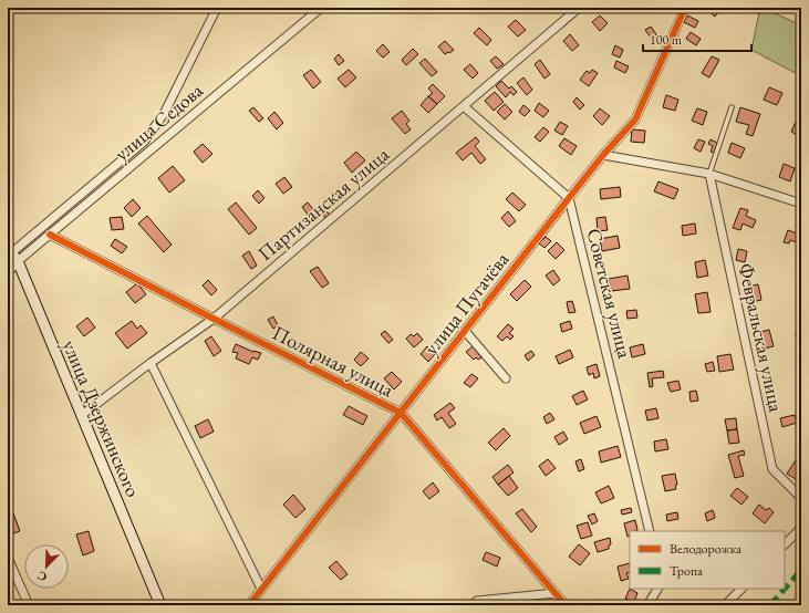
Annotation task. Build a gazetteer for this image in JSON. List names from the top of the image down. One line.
{"streets":{"street":["улица Седова","Партизанская улица","Советская улица","улица Пугачёва","Февральская улица","Полярная улица","улица Дзержинского"]},"crossings":[["улица Седова","Полярная улица"],["улица Седова","улица Дзержинского"],["Партизанская улица","Полярная улица"],["Партизанская улица","улица Дзержинского"],["Советская улица","улица Пугачёва"],["улица Пугачёва","Полярная улица"]],"legend":["Велодорожка","Тропа"],"scale_bar":"100 m","north":"bottom left"}
